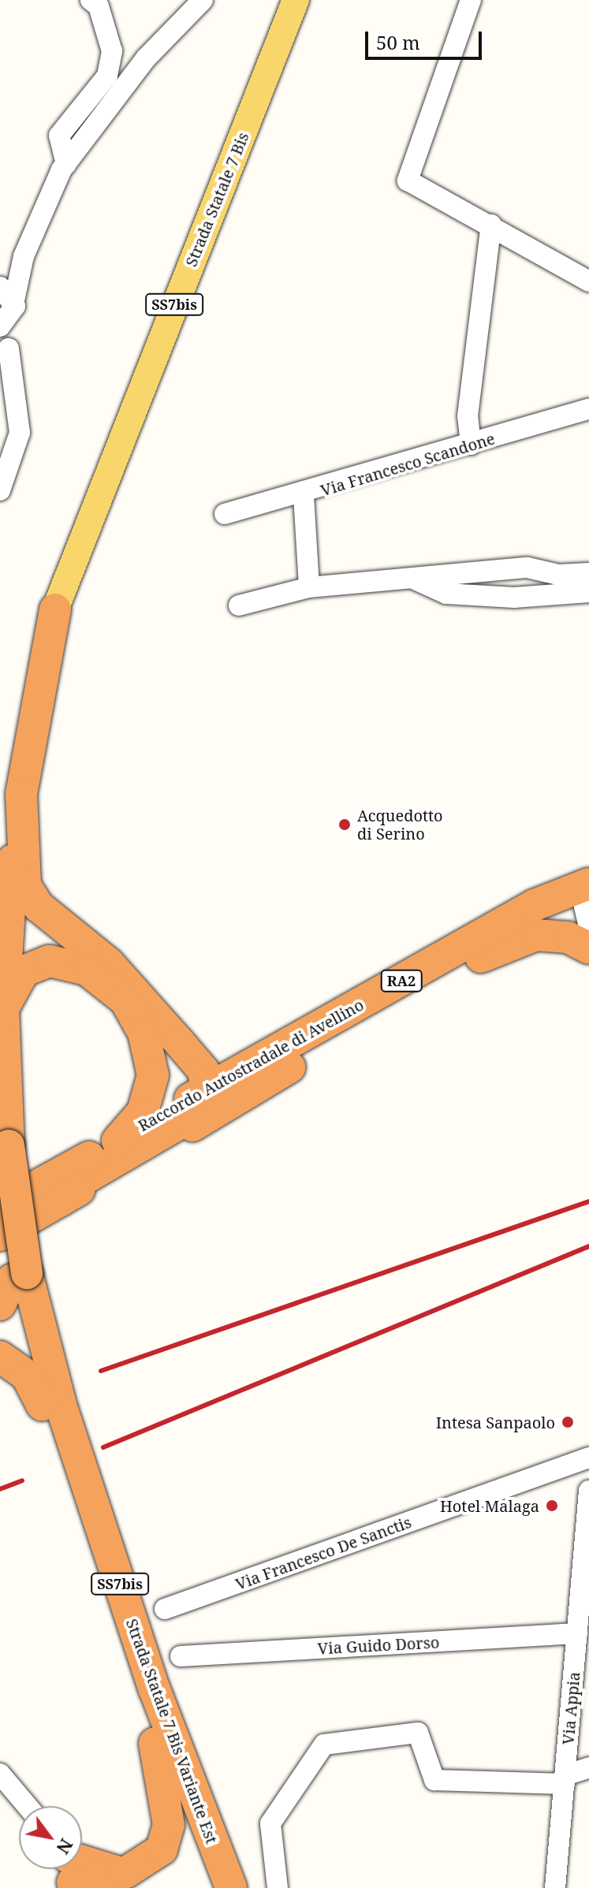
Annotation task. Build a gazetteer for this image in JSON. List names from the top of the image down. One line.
{"streets":{"highway":["SS7bis","RA2","Raccordo Autostradale di Avellino","Strada Statale 7 Bis Variante Est"],"main road":["Strada Statale 7 Bis"],"street":["Via Francesco Scandone","Via Francesco De Sanctis","Via Guido Dorso","Via Appia"]},"crossings":[["Strada Statale 7 Bis","SS7bis"],["SS7bis","Strada Statale 7 Bis Variante Est"],["Raccordo Autostradale di Avellino","Strada Statale 7 Bis Variante Est"],["Via Guido Dorso","Via Appia"]],"places":["Acquedotto di Serino","Intesa Sanpaolo","Hotel Malaga"],"scale_bar":"50 m","north":"bottom right"}
